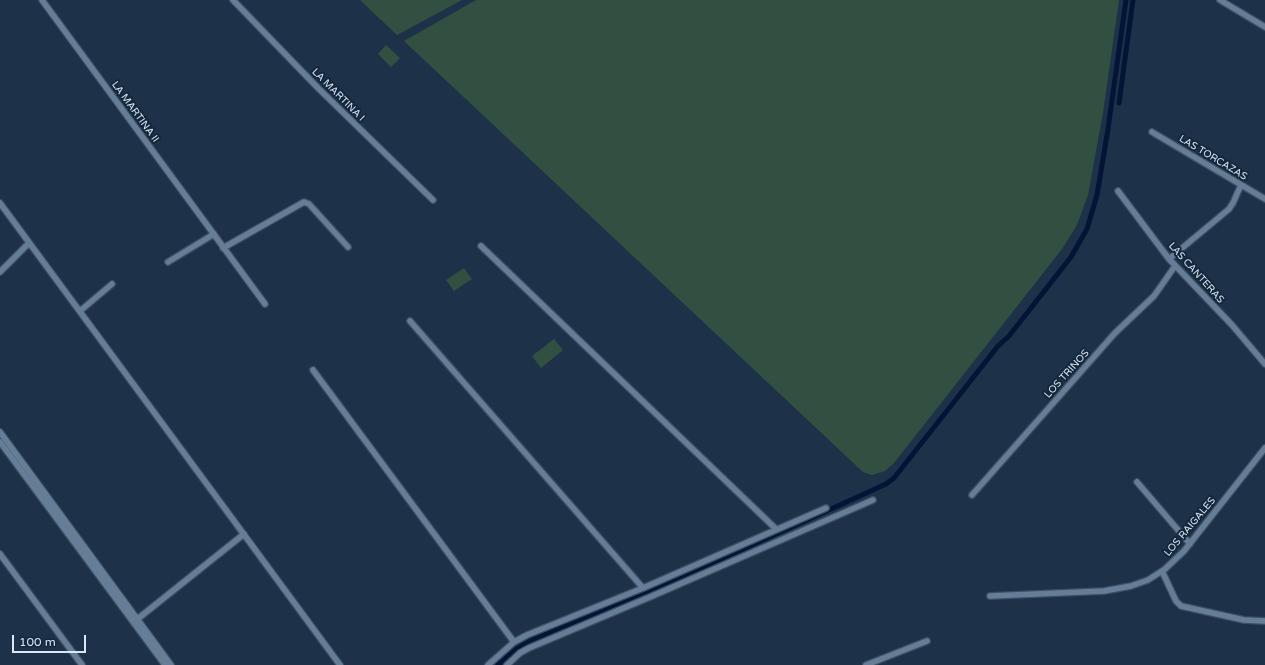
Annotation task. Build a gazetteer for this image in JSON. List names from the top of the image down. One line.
{"streets":{"street":["LA MARTINA I","LA MARTINA II","LAS TORCAZAS","LAS CANTERAS","LOS TRINOS","LOS RAIGALES"]},"crossings":[["LAS CANTERAS","LOS TRINOS"]],"scale_bar":"100 m"}
